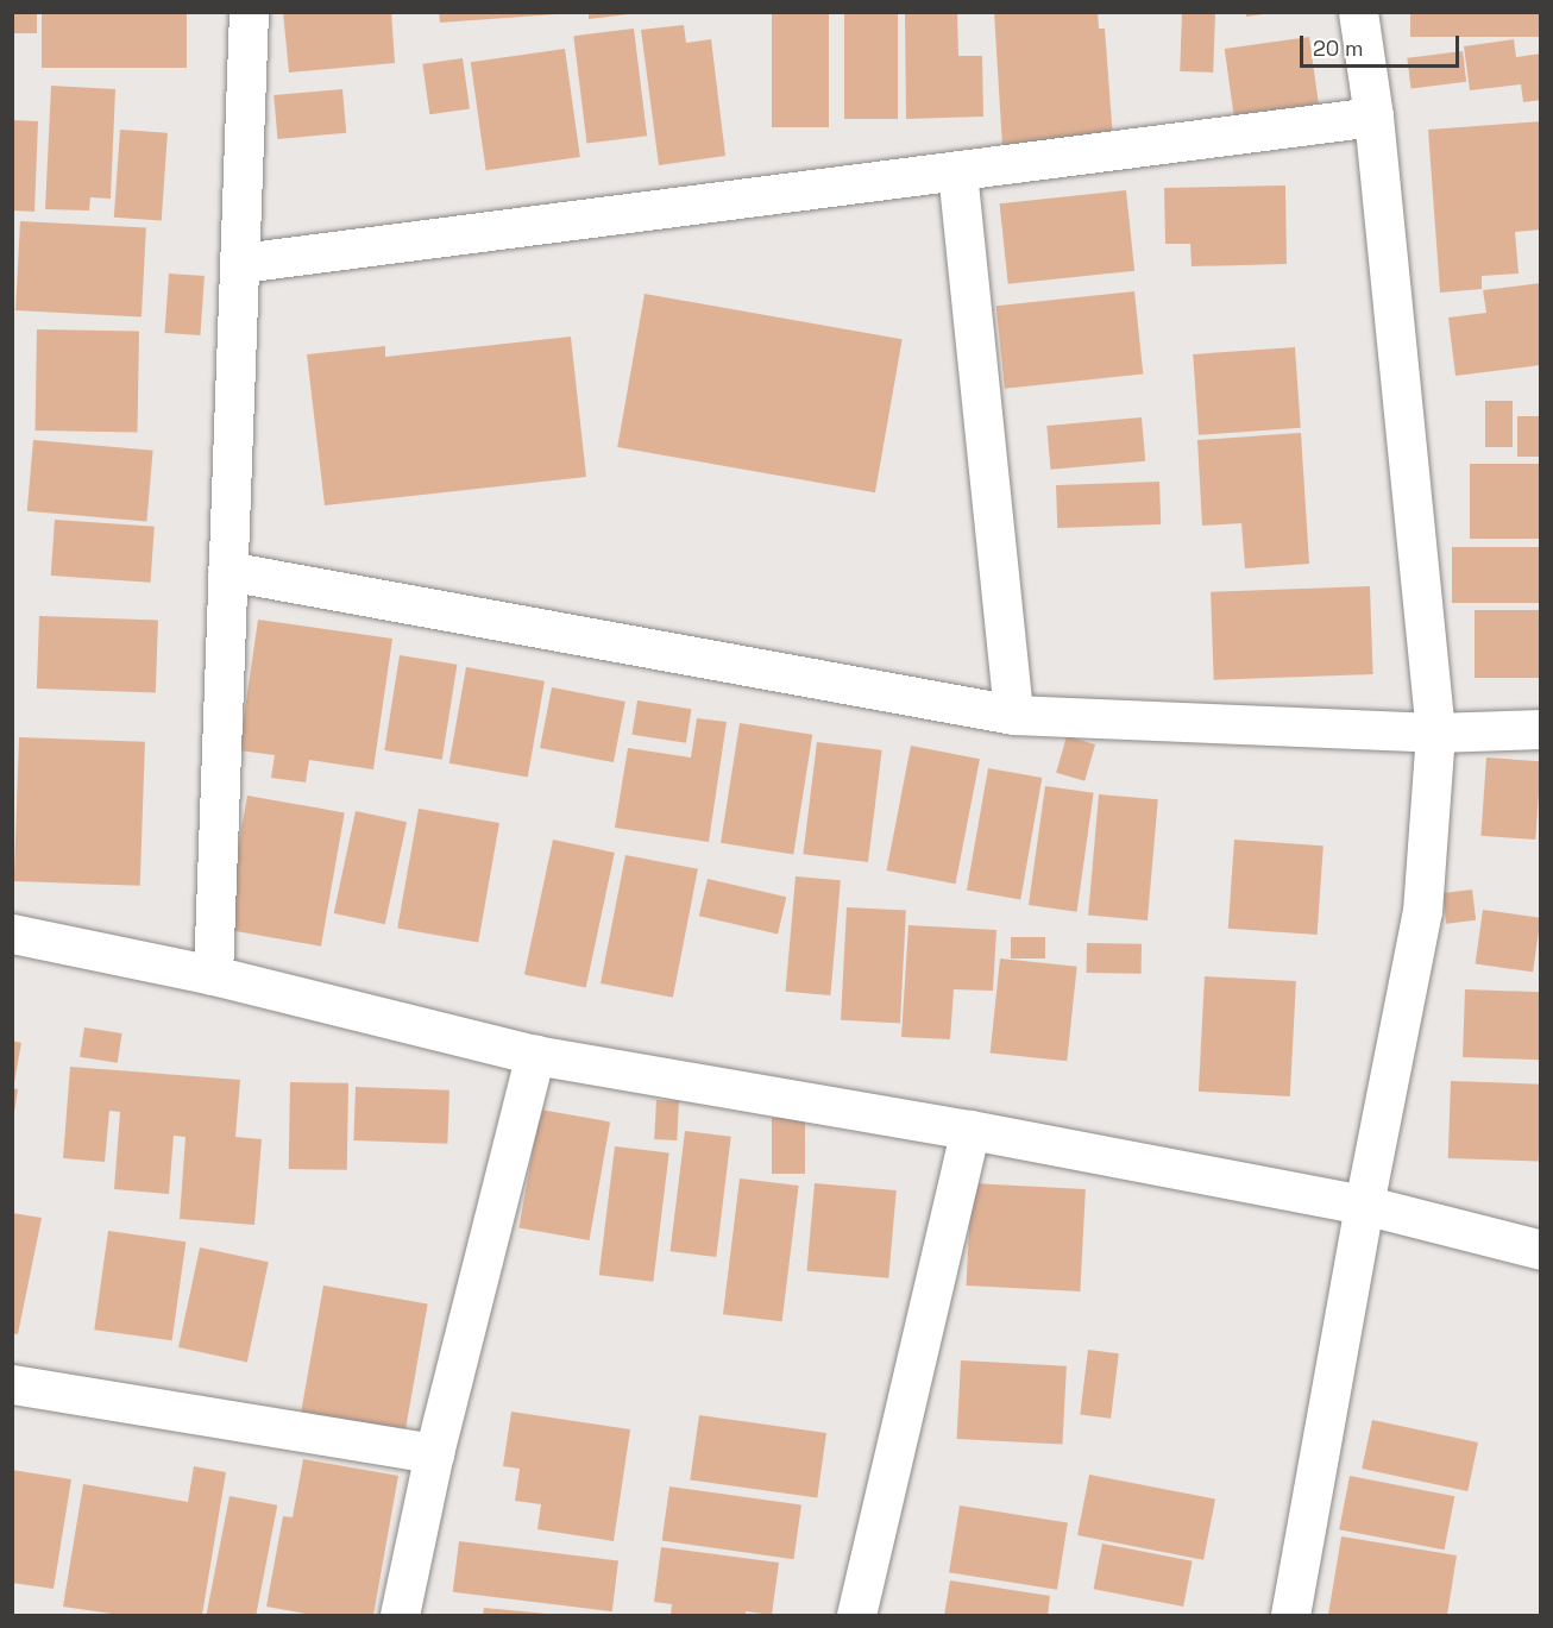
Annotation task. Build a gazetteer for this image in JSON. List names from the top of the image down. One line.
{"scale_bar":"20 m"}
